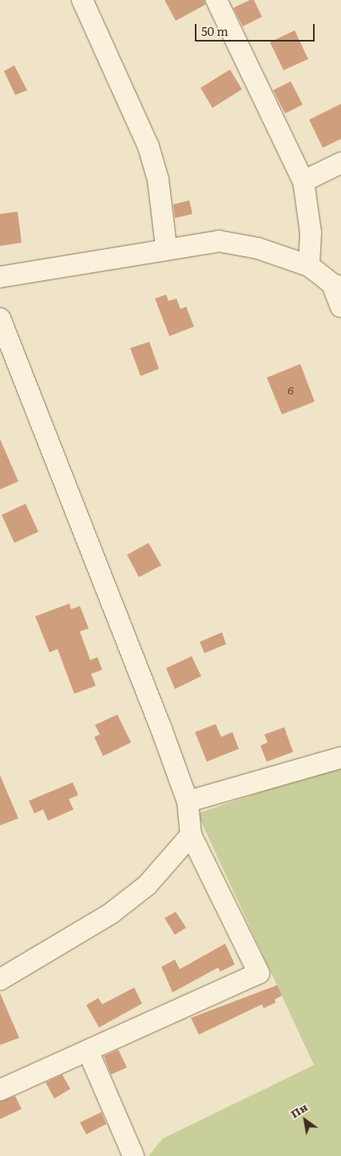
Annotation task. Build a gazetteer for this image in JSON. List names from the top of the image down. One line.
{"house_numbers":["6"],"scale_bar":"50 m","north":"top left"}
